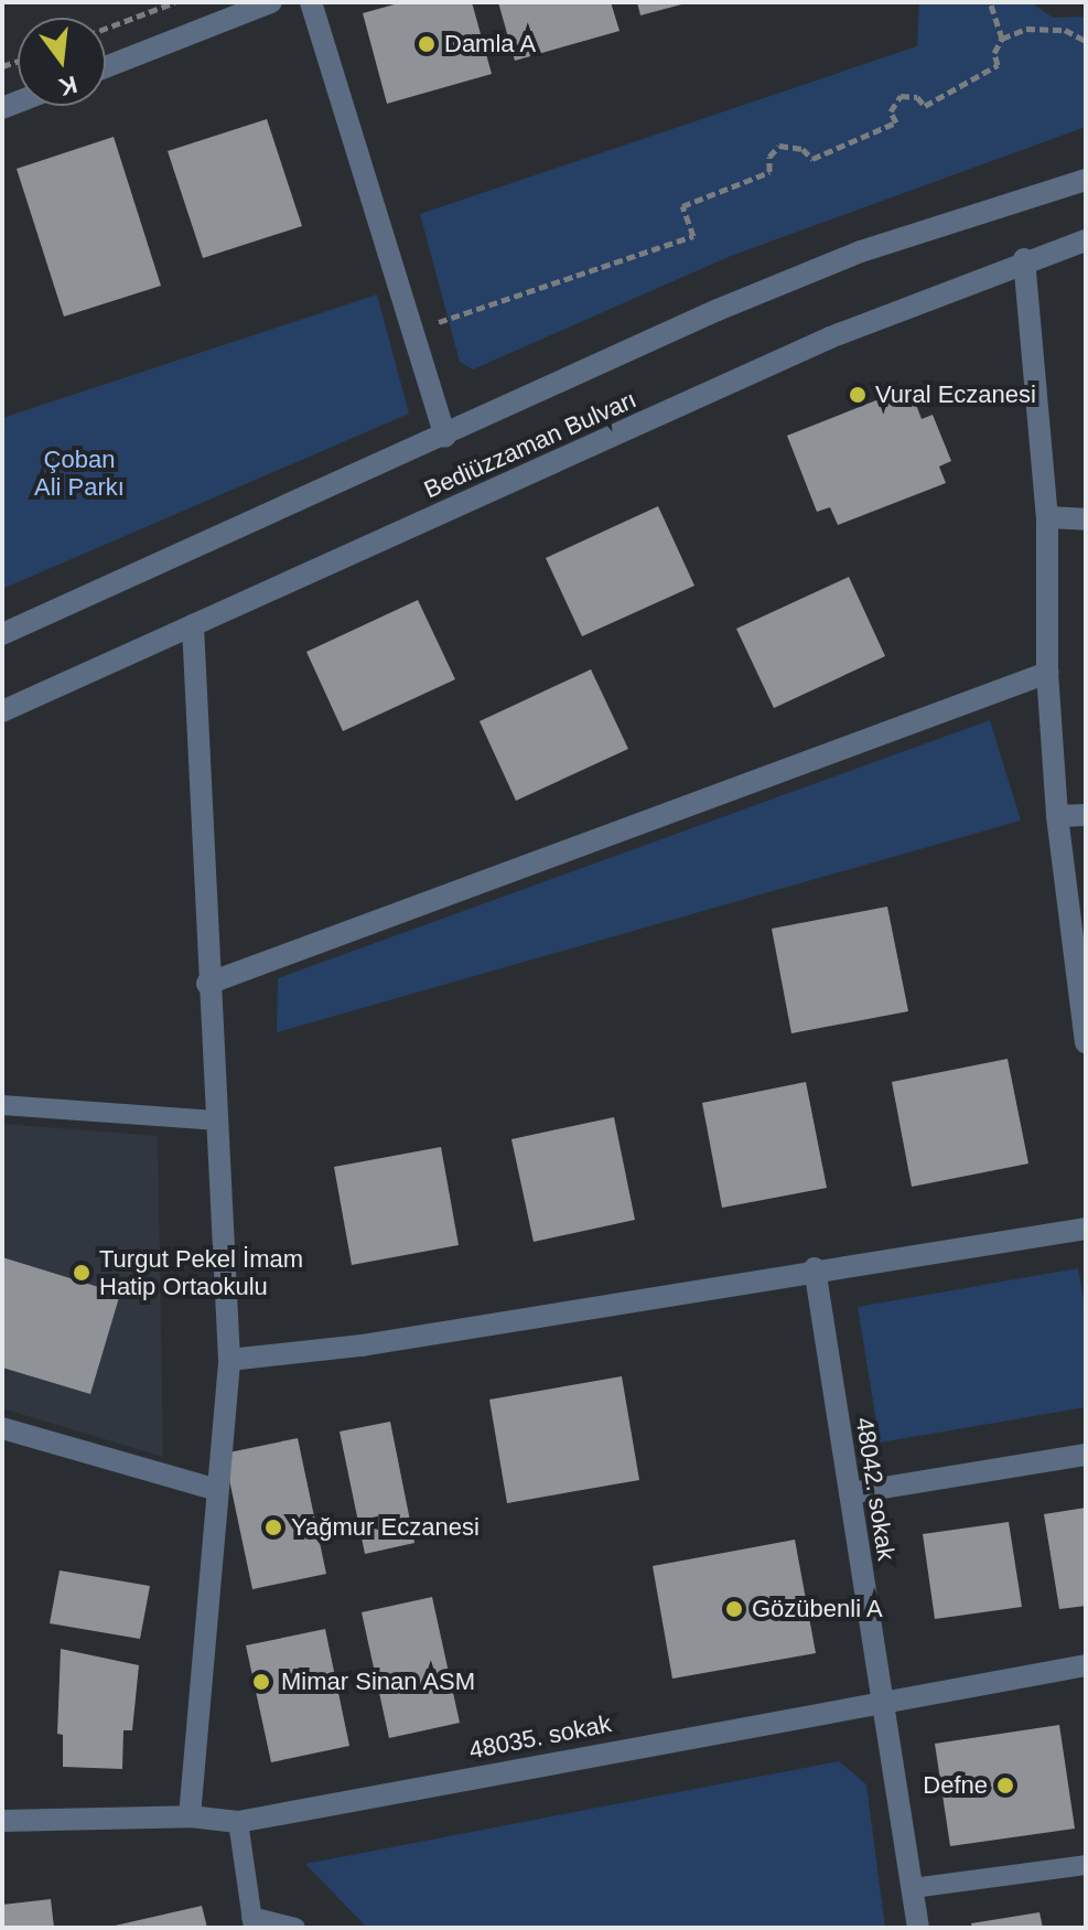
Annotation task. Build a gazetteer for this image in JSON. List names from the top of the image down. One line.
{"streets":{"street":["Bediüzzaman Bulvarı","48042. sokak","48035. sokak"]},"crossings":[["48042. sokak","48035. sokak"]],"parks":["Çoban Ali Parkı"],"places":["Damla A","Vural Eczanesi","Turgut Pekel İmam Hatip Ortaokulu","Yağmur Eczanesi","Gözübenli A","Mimar Sinan ASM","Defne"],"north":"bottom"}
